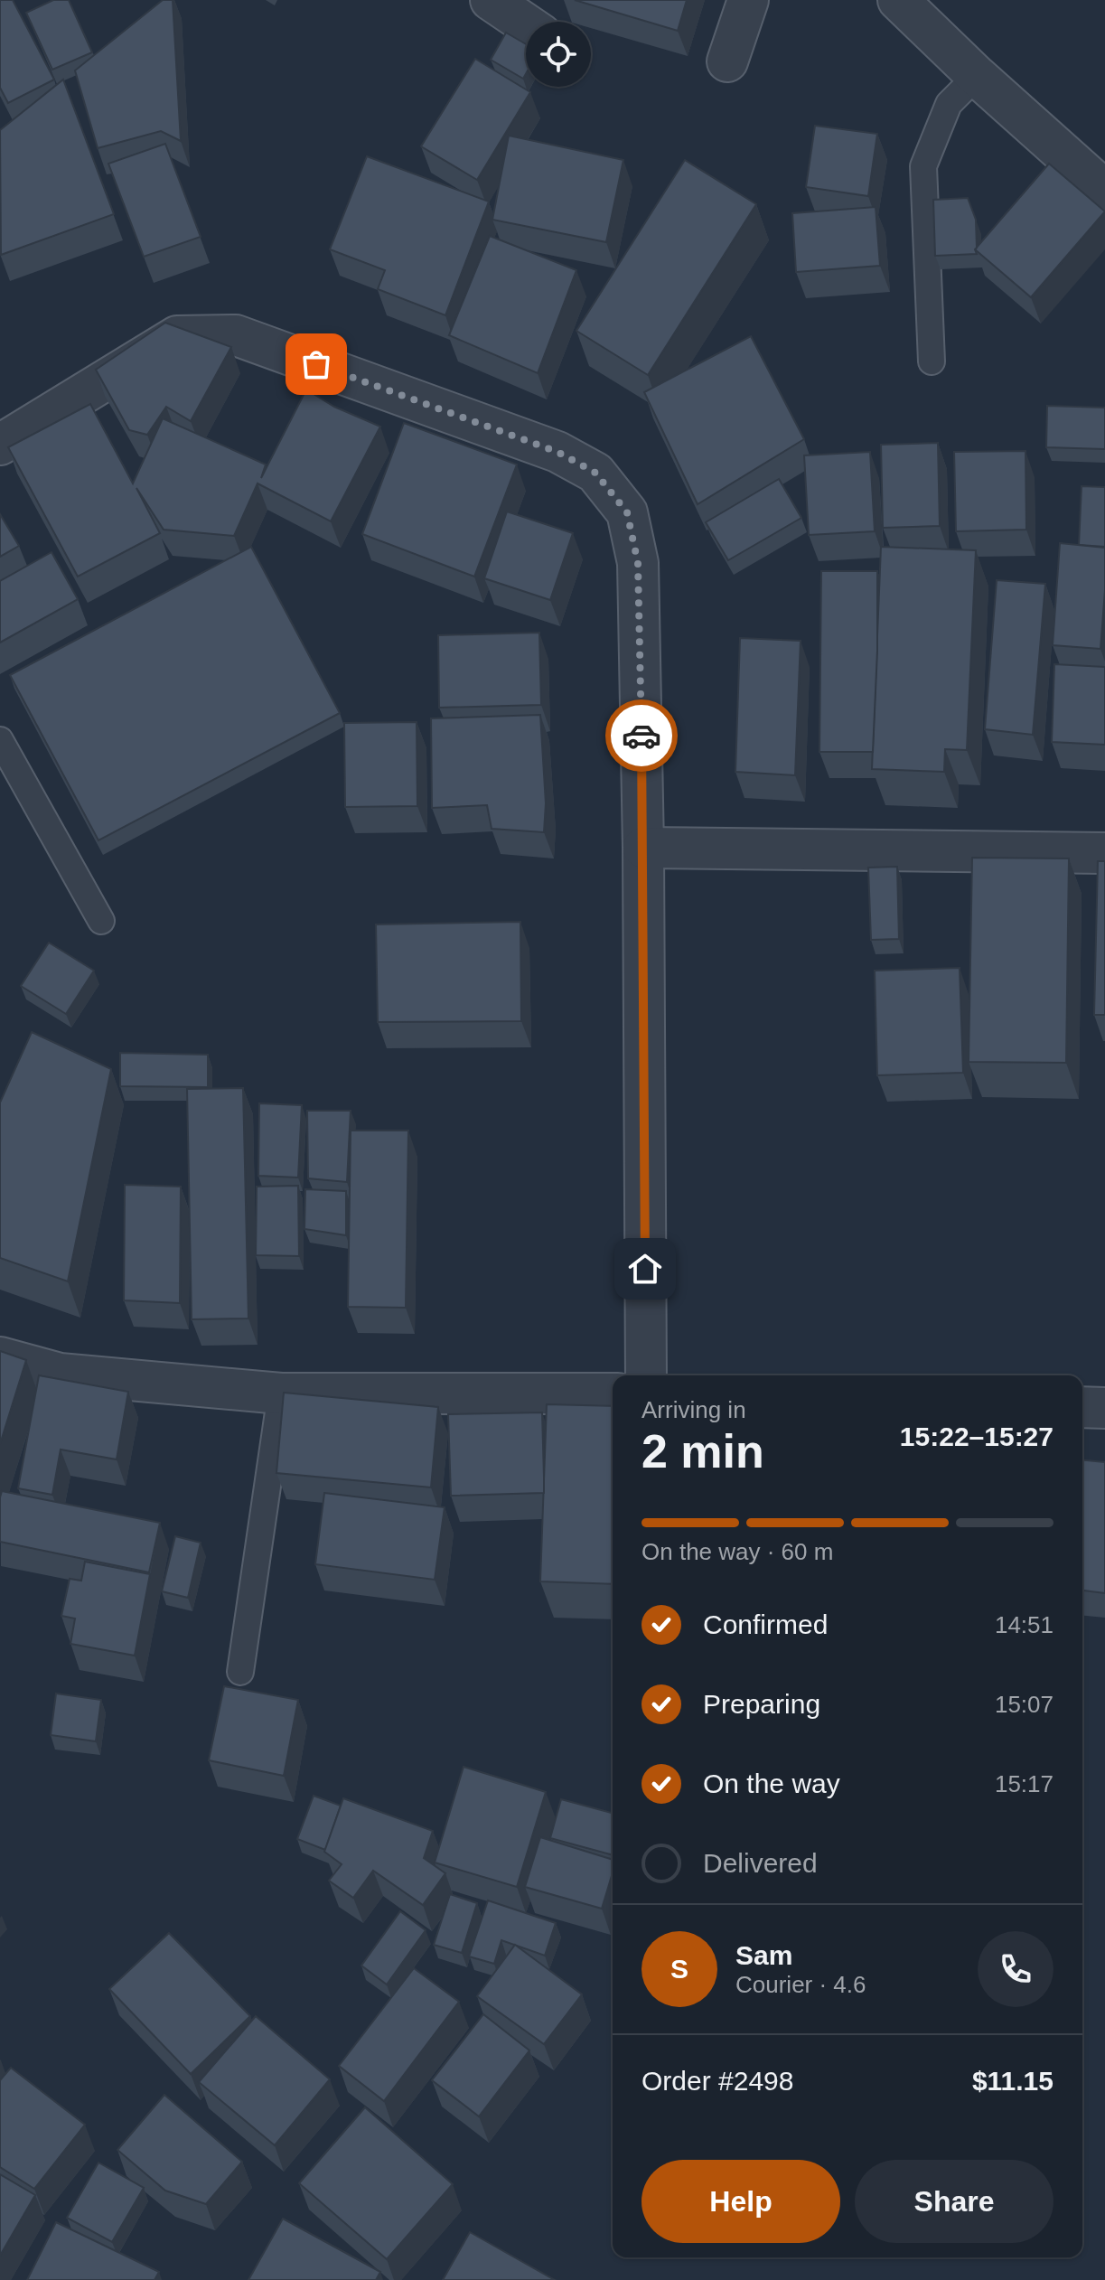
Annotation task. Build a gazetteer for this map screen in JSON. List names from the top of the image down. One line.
{"page":{"heading":["2 min","Arriving in","15:22–15:27"],"panel":["Sam","Courier · 4.6","Order #2498","$11.15"],"bar":"On the way · 60 m","list":[["Confirmed","14:51"],["Preparing","15:07"],["On the way","15:17"],"Delivered"],"round":"S","buttons":["Help","Share"]}}
